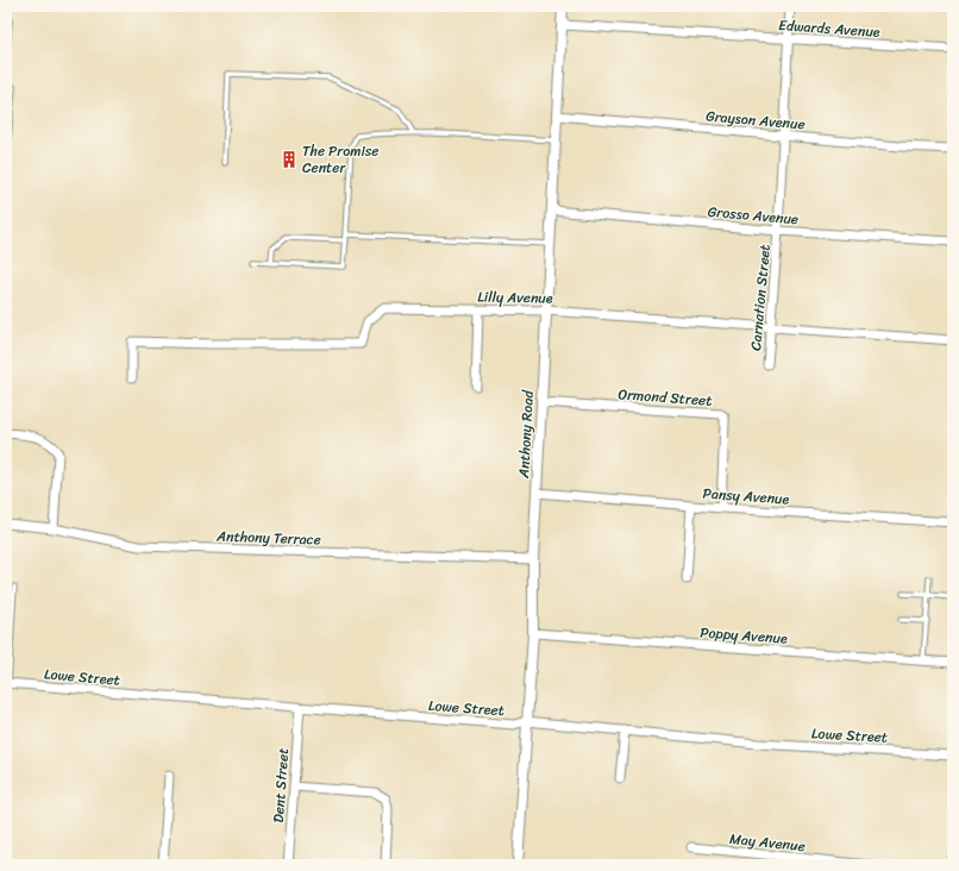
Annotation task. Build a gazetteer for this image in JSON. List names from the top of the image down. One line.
{"streets":{"street":["Edwards Avenue","Grayson Avenue","Grosso Avenue","Lilly Avenue","Carnation Street","Ormond Street","Anthony Road","Pansy Avenue","Anthony Terrace","Poppy Avenue","Lowe Street","Dent Street","May Avenue"]},"crossings":[["Edwards Avenue","Carnation Street"],["Edwards Avenue","Anthony Road"],["Grayson Avenue","Carnation Street"],["Grayson Avenue","Anthony Road"],["Grosso Avenue","Carnation Street"],["Grosso Avenue","Anthony Road"],["Lilly Avenue","Carnation Street"],["Lilly Avenue","Anthony Road"],["Ormond Street","Anthony Road"],["Ormond Street","Pansy Avenue"],["Anthony Road","Pansy Avenue"],["Anthony Road","Anthony Terrace"],["Anthony Road","Poppy Avenue"],["Anthony Road","Lowe Street"],["Lowe Street","Dent Street"]],"places":{"building":["The Promise Center"]}}
